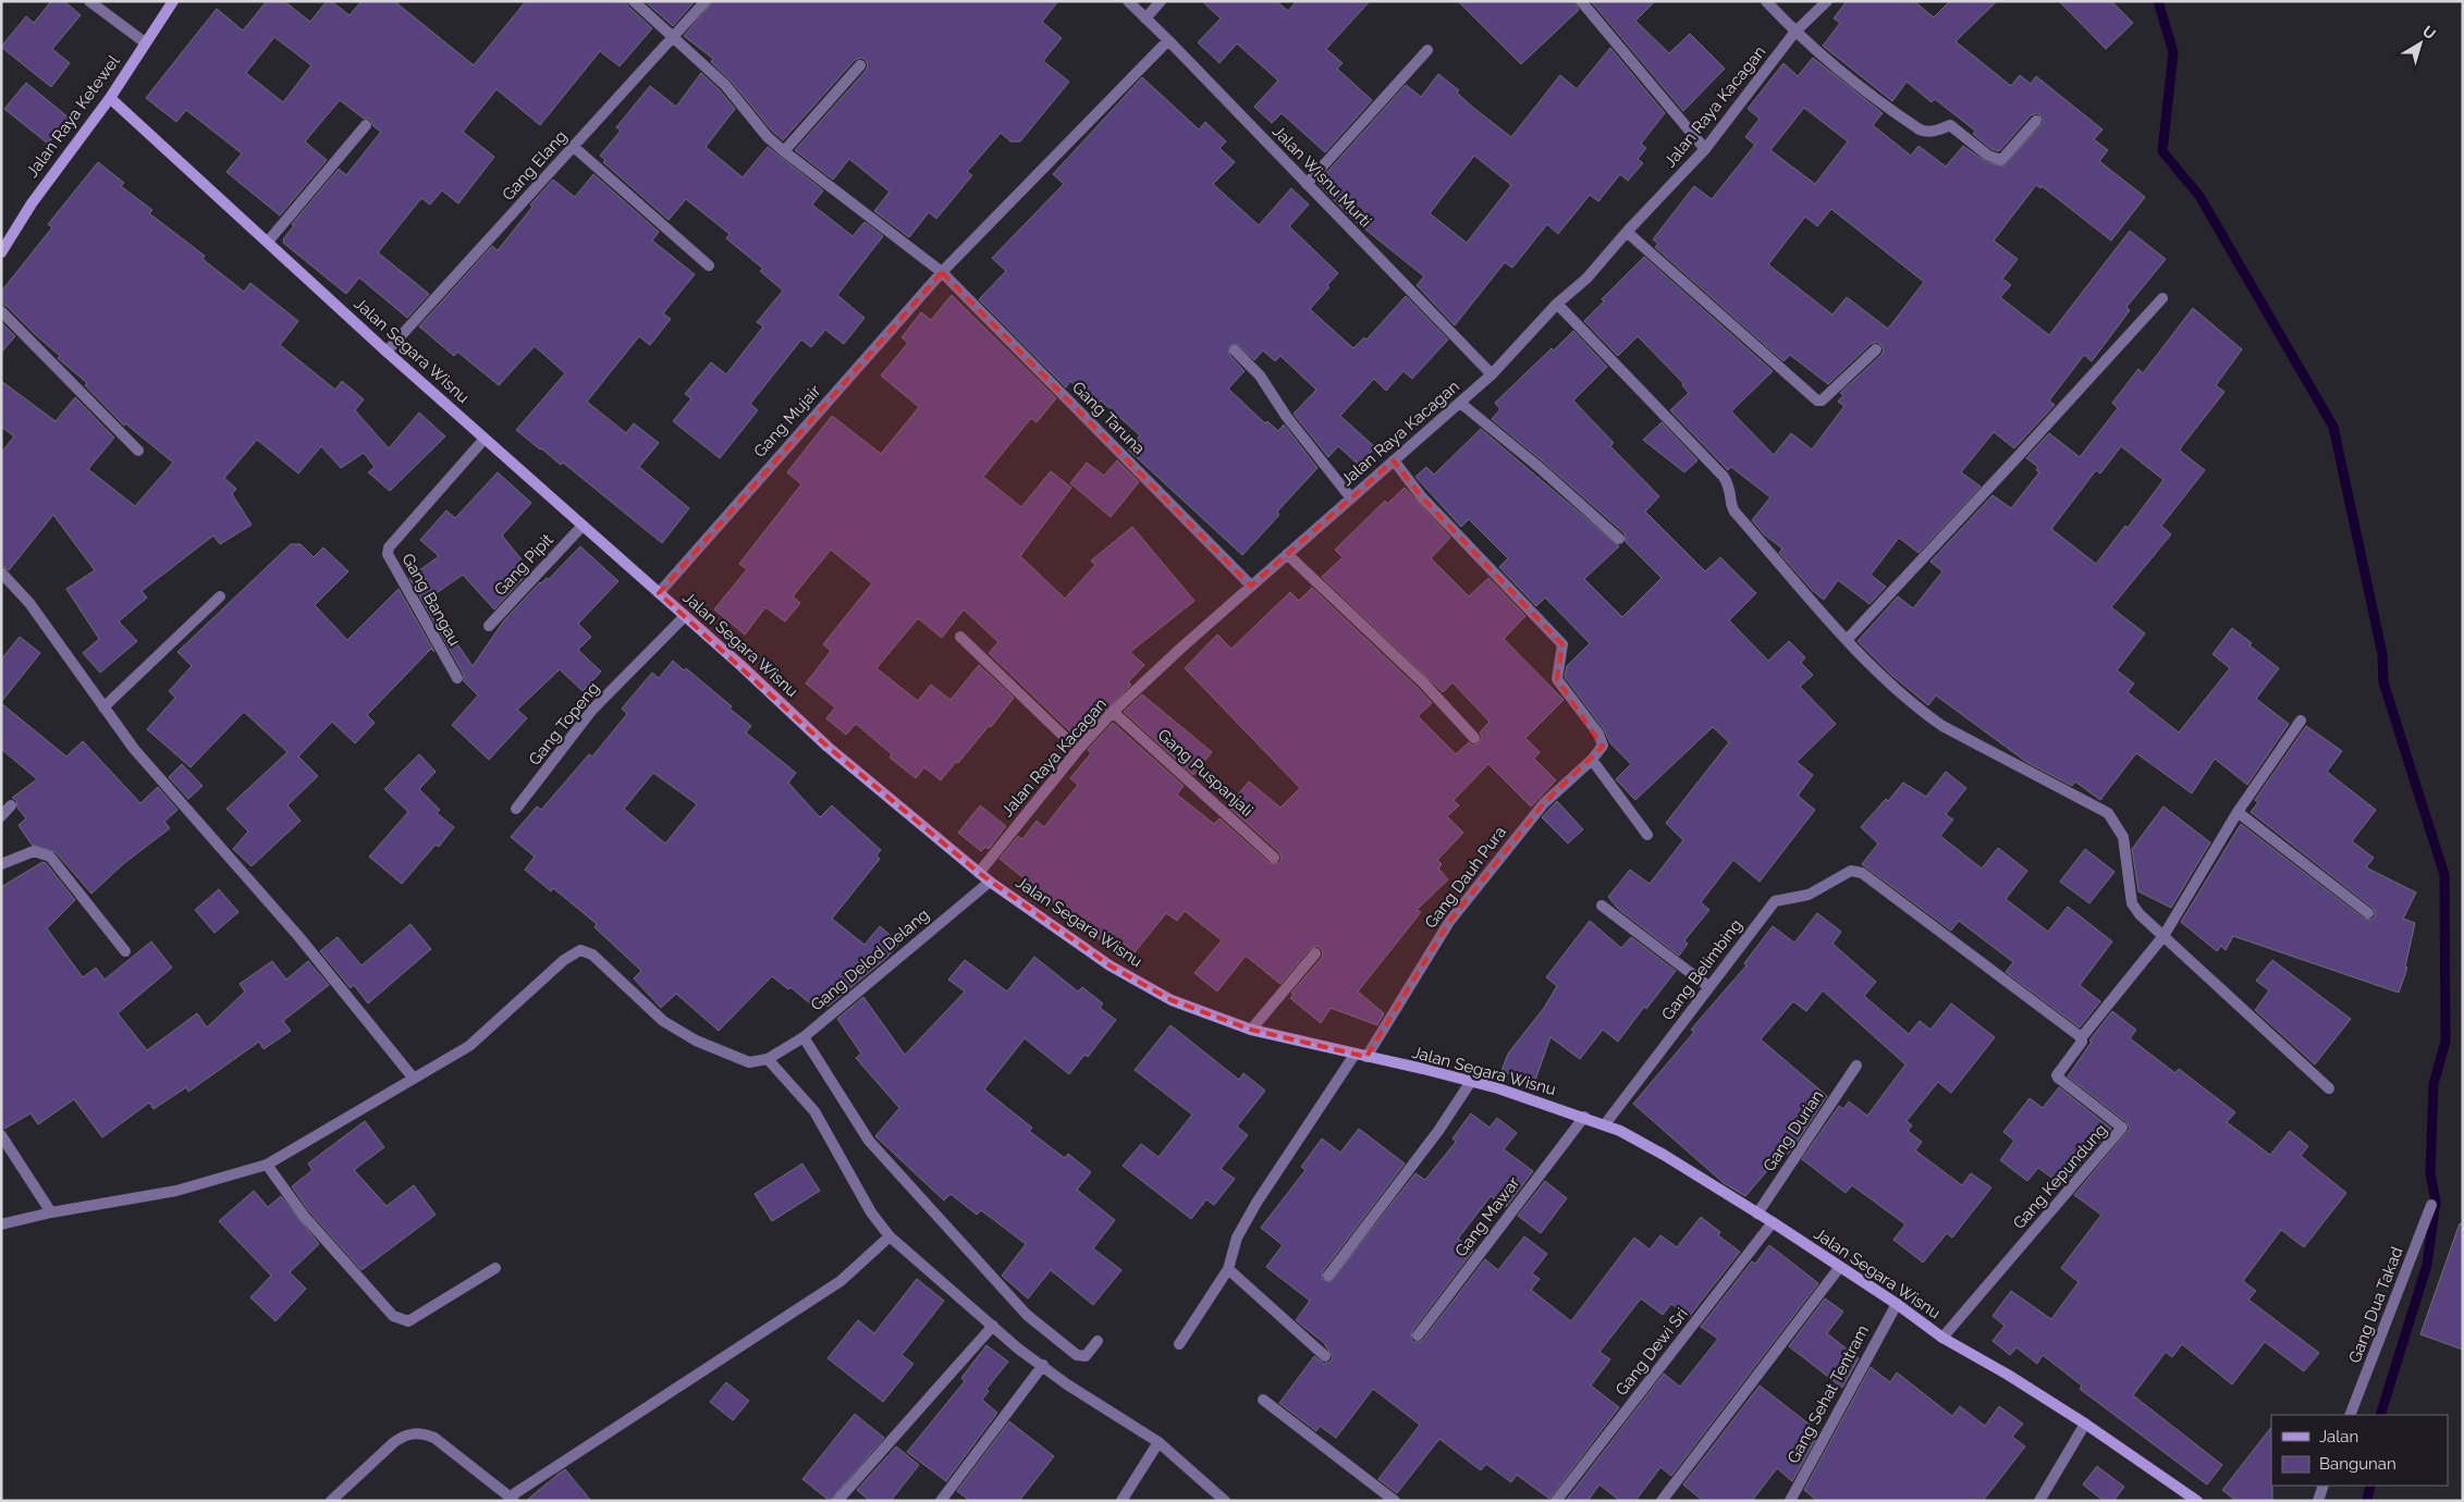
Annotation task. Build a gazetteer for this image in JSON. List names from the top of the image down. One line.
{"streets":{"street":["Jalan Raya Kacagan","Jalan Raya Ketewel","Gang Elang","Jalan Wisnu Murti","Jalan Segara Wisnu","Gang Taruna","Gang Mujair","Gang Pipit","Gang Bangau","Gang Topeng","Gang Puspanjali","Gang Dauh Pura","Gang Delod Delang","Gang Belimbing","Gang Durian","Gang Kepundung","Gang Mawar","Gang Dua Takad","Gang Dewi Sri","Gang Sehat Tentram"]},"crossings":[["Jalan Raya Kacagan","Jalan Wisnu Murti"],["Jalan Raya Kacagan","Jalan Segara Wisnu"],["Jalan Raya Kacagan","Gang Taruna"],["Jalan Raya Kacagan","Gang Puspanjali"],["Jalan Raya Ketewel","Jalan Segara Wisnu"],["Gang Elang","Jalan Segara Wisnu"],["Gang Elang","Gang Taruna"],["Jalan Wisnu Murti","Gang Mujair"],["Jalan Segara Wisnu","Gang Mujair"],["Jalan Segara Wisnu","Gang Pipit"],["Jalan Segara Wisnu","Gang Bangau"],["Jalan Segara Wisnu","Gang Topeng"],["Jalan Segara Wisnu","Gang Dauh Pura"],["Jalan Segara Wisnu","Gang Delod Delang"],["Jalan Segara Wisnu","Gang Belimbing"],["Jalan Segara Wisnu","Gang Durian"],["Jalan Segara Wisnu","Gang Kepundung"],["Jalan Segara Wisnu","Gang Mawar"],["Jalan Segara Wisnu","Gang Dewi Sri"],["Jalan Segara Wisnu","Gang Sehat Tentram"],["Gang Taruna","Gang Mujair"],["Gang Belimbing","Gang Kepundung"]],"legend":["Jalan","Bangunan"],"north":"top right"}
